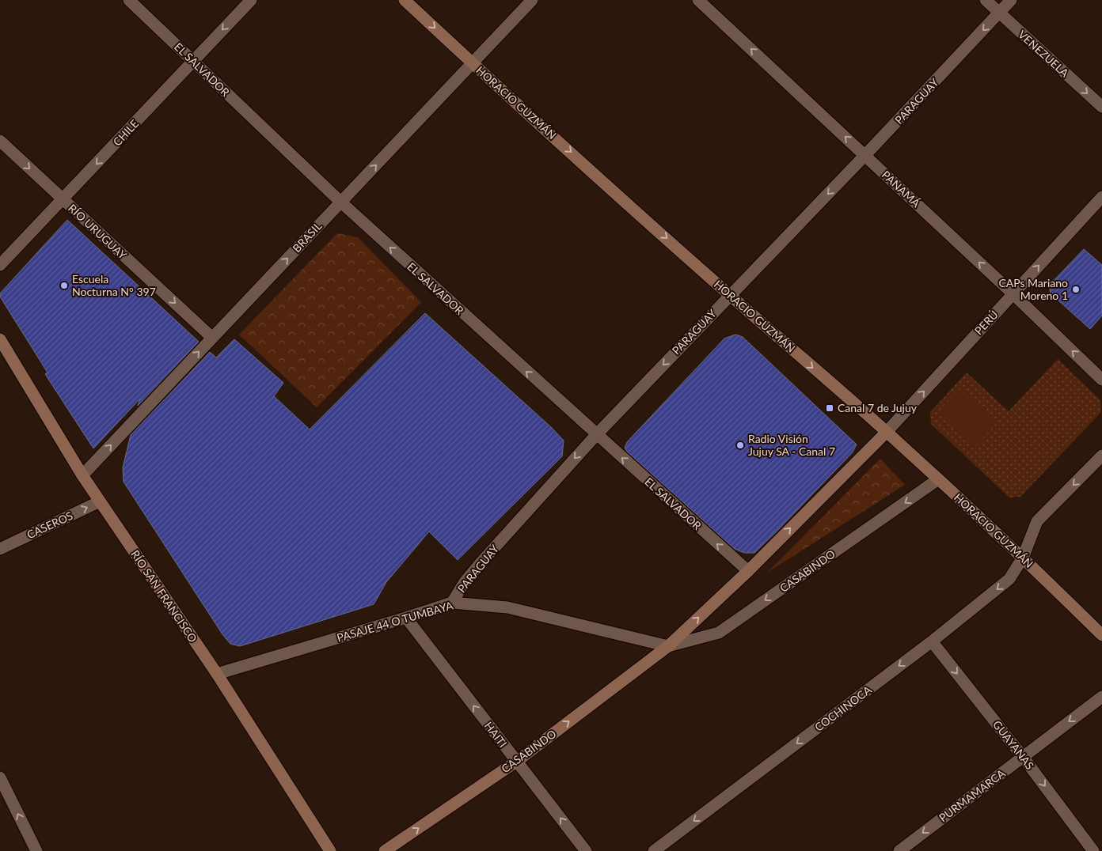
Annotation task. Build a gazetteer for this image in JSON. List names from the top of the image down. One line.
{"streets":{"main road":["HORACIO GUZMÁN","CASABINDO","RÍO SAN FRANCISCO"],"street":["VENEZUELA","EL SALVADOR","PARAGUAY","CHILE","PANAMÁ","RÍO URUGUAY","BRASIL","PERÚ","CASEROS","PASAJE 44 O TUMBAYA","COCHINOCA","HAITI","GUAYANAS","PURMAMARCA"]},"crossings":[["VENEZUELA","PARAGUAY"],["EL SALVADOR","PARAGUAY"],["EL SALVADOR","CHILE"],["EL SALVADOR","BRASIL"],["EL SALVADOR","CASABINDO"],["PARAGUAY","HORACIO GUZMÁN"],["PARAGUAY","PANAMÁ"],["PARAGUAY","PASAJE 44 O TUMBAYA"],["HORACIO GUZMÁN","BRASIL"],["HORACIO GUZMÁN","PERÚ"],["HORACIO GUZMÁN","CASABINDO"],["HORACIO GUZMÁN","COCHINOCA"],["CHILE","RÍO URUGUAY"],["PANAMÁ","PERÚ"],["RÍO URUGUAY","BRASIL"],["BRASIL","RÍO SAN FRANCISCO"],["PERÚ","CASABINDO"],["CASEROS","RÍO SAN FRANCISCO"],["CASABINDO","PASAJE 44 O TUMBAYA"],["CASABINDO","HAITI"],["RÍO SAN FRANCISCO","PASAJE 44 O TUMBAYA"],["PASAJE 44 O TUMBAYA","HAITI"],["COCHINOCA","GUAYANAS"],["GUAYANAS","PURMAMARCA"]],"one_way":["VENEZUELA","EL SALVADOR","PARAGUAY","HORACIO GUZMÁN","CHILE","PANAMÁ","RÍO URUGUAY","BRASIL","PERÚ","CASEROS","COCHINOCA","HAITI","GUAYANAS","PURMAMARCA"],"places":{"other":["Escuela Nocturna N° 397","CAPs Mariano Moreno 1","Radio Visión Jujuy SA - Canal 7"],"transit":["Canal 7 de Jujuy"]}}
